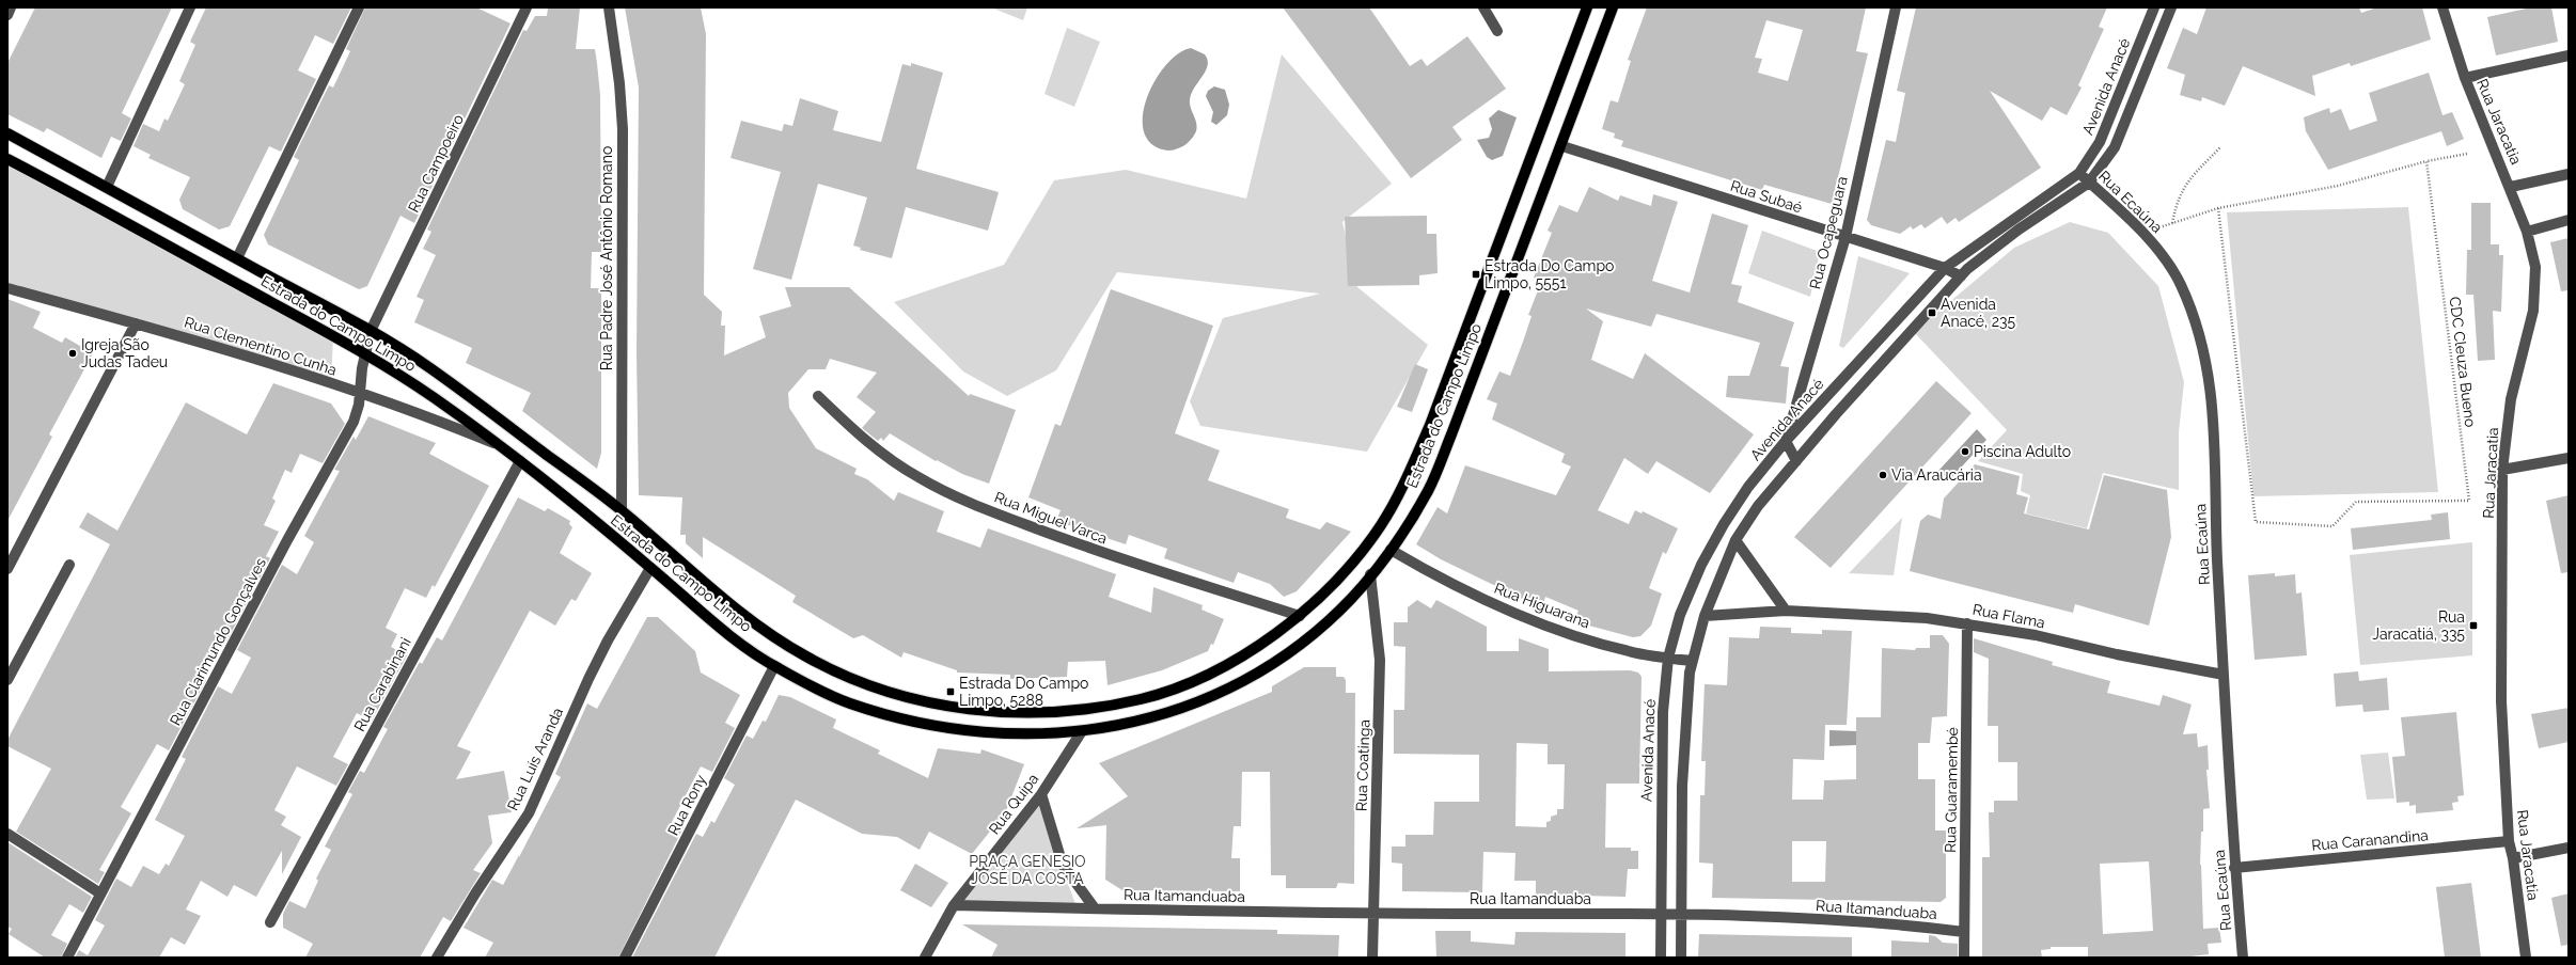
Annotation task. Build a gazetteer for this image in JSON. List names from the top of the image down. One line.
{"streets":{"main road":["Estrada do Campo Limpo"],"street":["Avenida Anacé","Rua Jaracatia","Rua Campoeiro","Rua Subaé","Rua Ecaúna","Rua Ocapeguara","Rua Padre José Antônio Romano","Rua Clementino Cunha","Rua Miguel Varca","Rua Higuarana","Rua Flama","Rua Clarimundo Gonçalves","Rua Carabinani","Rua Luís Aranda","Rua Coatinga","Rua Guaramembé","Rua Quipa","Rua Rony","Rua Caranandina","Rua Itamanduaba"],"path":["CDC Cleuza Bueno"]},"crossings":[["Avenida Anacé","Rua Subaé"],["Avenida Anacé","Rua Ecaúna"],["Avenida Anacé","Rua Ocapeguara"],["Avenida Anacé","Rua Higuarana"],["Avenida Anacé","Rua Flama"],["Avenida Anacé","Rua Itamanduaba"],["Rua Jaracatia","Rua Caranandina"],["Rua Campoeiro","Estrada do Campo Limpo"],["Rua Campoeiro","Rua Clarimundo Gonçalves"],["Rua Subaé","Rua Ocapeguara"],["Rua Subaé","Estrada do Campo Limpo"],["Rua Ecaúna","Rua Flama"],["Rua Ecaúna","Rua Caranandina"],["Rua Padre José Antônio Romano","Estrada do Campo Limpo"],["Estrada do Campo Limpo","Rua Clementino Cunha"],["Estrada do Campo Limpo","Rua Miguel Varca"],["Estrada do Campo Limpo","Rua Higuarana"],["Estrada do Campo Limpo","Rua Clarimundo Gonçalves"],["Estrada do Campo Limpo","Rua Carabinani"],["Estrada do Campo Limpo","Rua Luís Aranda"],["Estrada do Campo Limpo","Rua Coatinga"],["Estrada do Campo Limpo","Rua Quipa"],["Estrada do Campo Limpo","Rua Rony"],["Rua Clementino Cunha","Rua Clarimundo Gonçalves"],["Rua Flama","Rua Guaramembé"],["Rua Coatinga","Rua Itamanduaba"],["Rua Guaramembé","Rua Itamanduaba"],["Rua Quipa","Rua Itamanduaba"]],"parks":["PRAÇA GENESIO JOSE DA COSTA"],"places":{"transit":["Estrada Do Campo Limpo, 5551","Avenida Anacé, 235","Rua Jaracatiá, 335","Estrada Do Campo Limpo, 5288"],"other":["Igreja São Judas Tadeu","Piscina Adulto","Via Araucária"]}}
